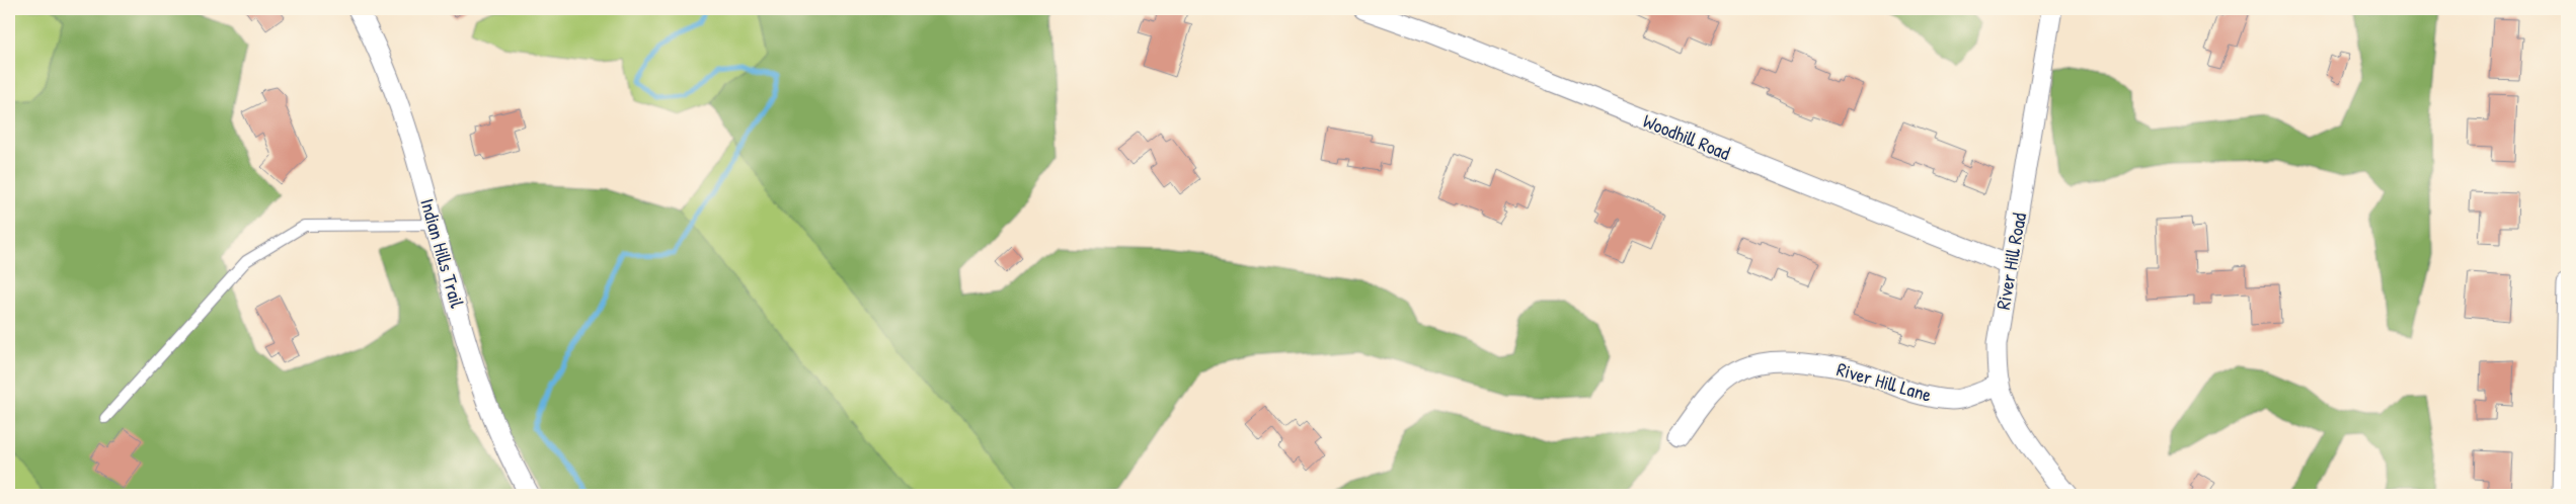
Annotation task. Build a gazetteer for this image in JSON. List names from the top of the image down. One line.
{"streets":{"street":["Woodhill Road","Indian Hills Trail","River Hill Road","River Hill Lane"]},"crossings":[["Woodhill Road","River Hill Road"],["River Hill Road","River Hill Lane"]]}
